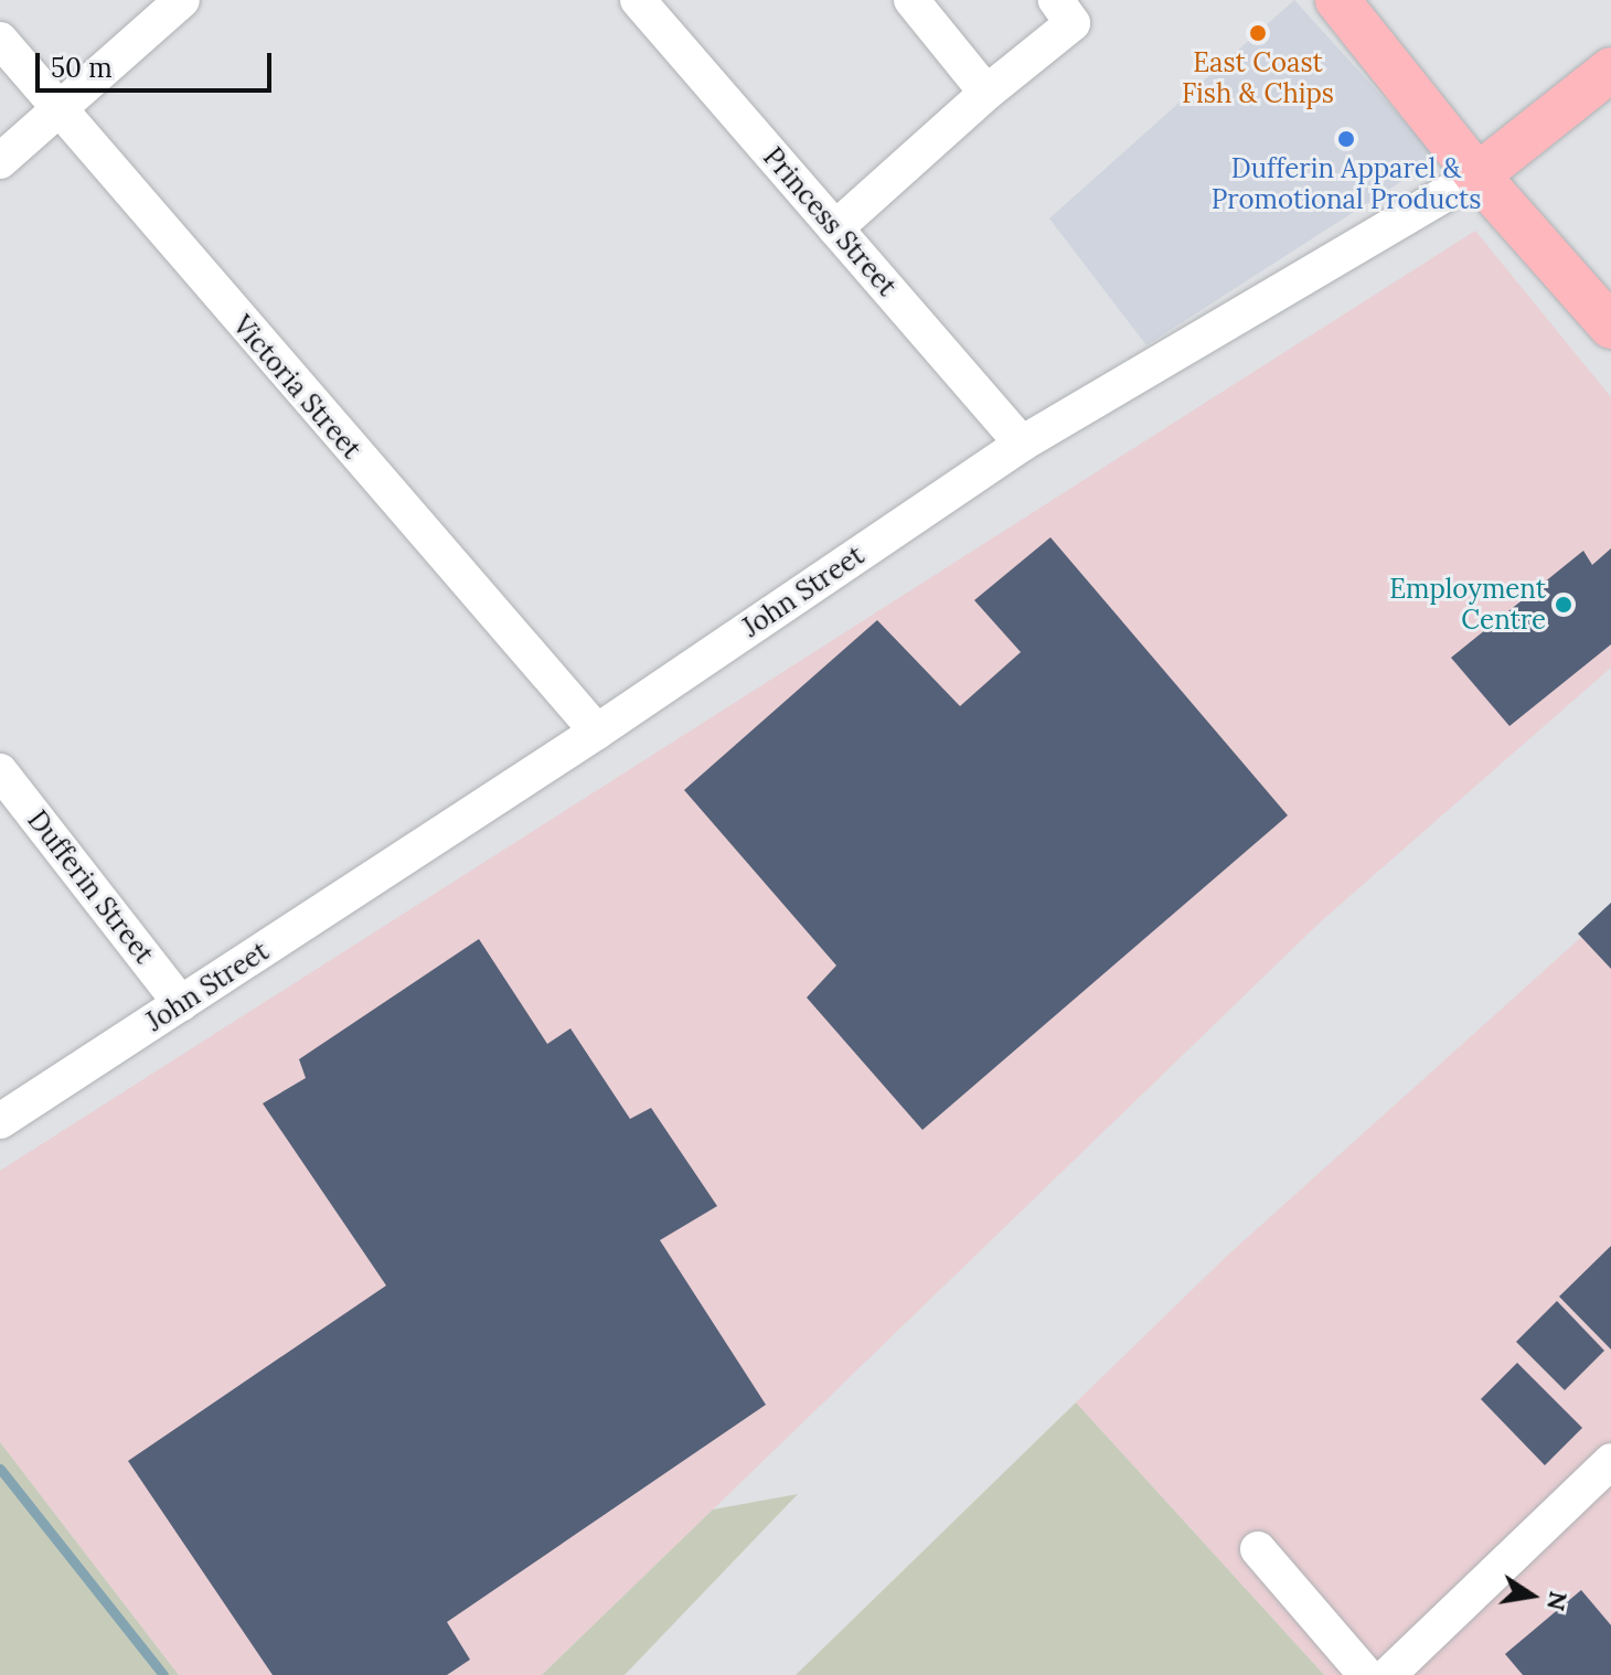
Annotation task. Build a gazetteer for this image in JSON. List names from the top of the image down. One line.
{"streets":{"main road":["John Street"],"street":["Princess Street","Victoria Street","Dufferin Street"]},"crossings":[["Princess Street","John Street"],["Victoria Street","John Street"],["John Street","Dufferin Street"]],"places":["East Coast Fish & Chips","Dufferin Apparel & Promotional Products","Employment Centre"],"scale_bar":"50 m","north":"right"}
